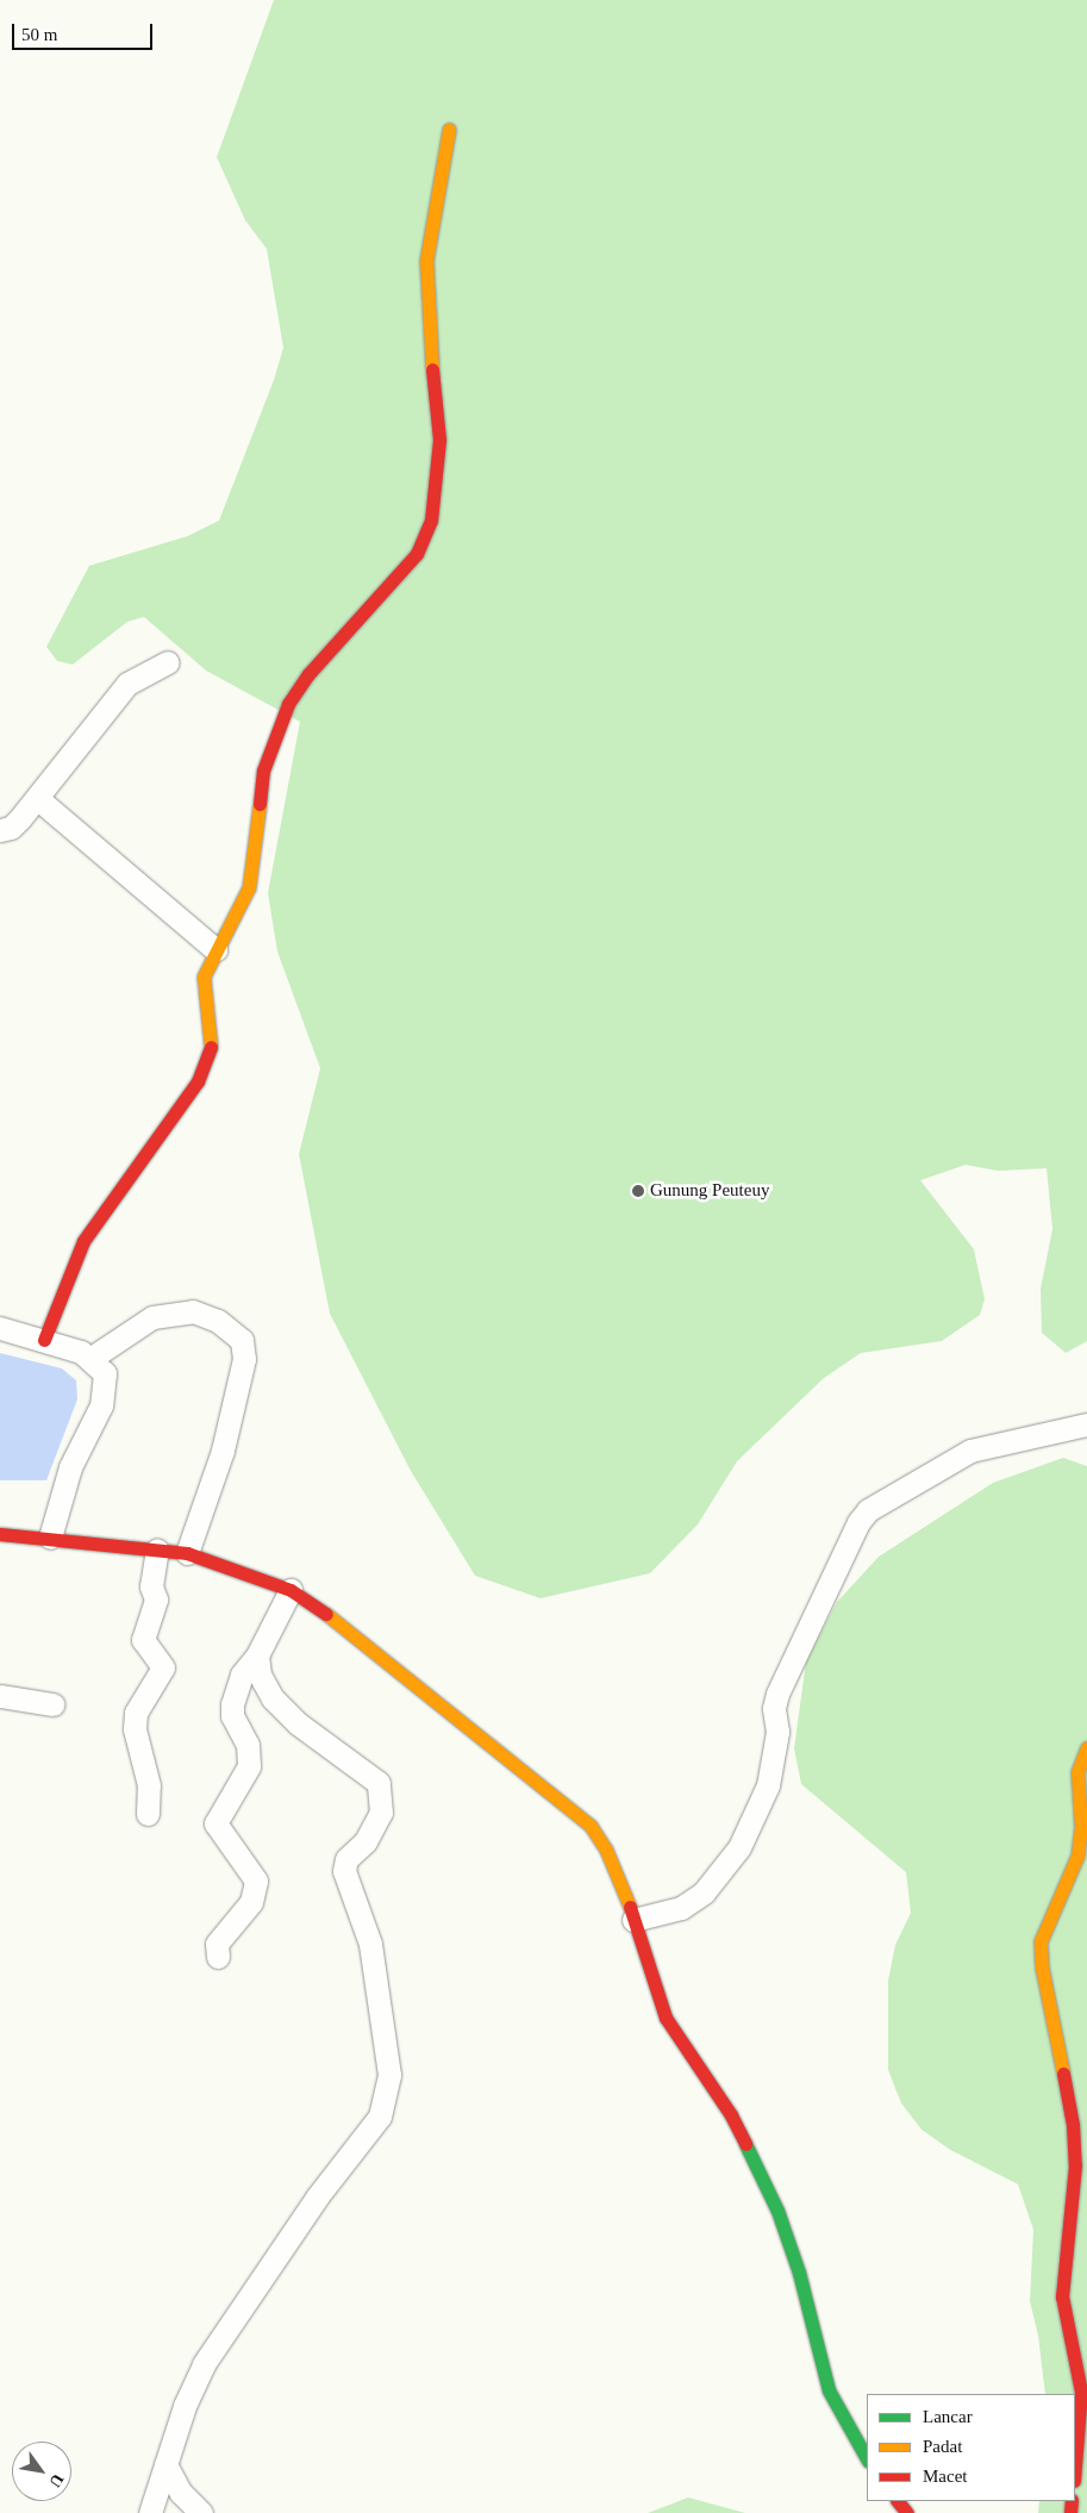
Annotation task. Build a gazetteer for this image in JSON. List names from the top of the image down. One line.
{"places":["Gunung Peuteuy"],"legend":["Lancar","Padat","Macet"],"scale_bar":"50 m","north":"bottom right"}
